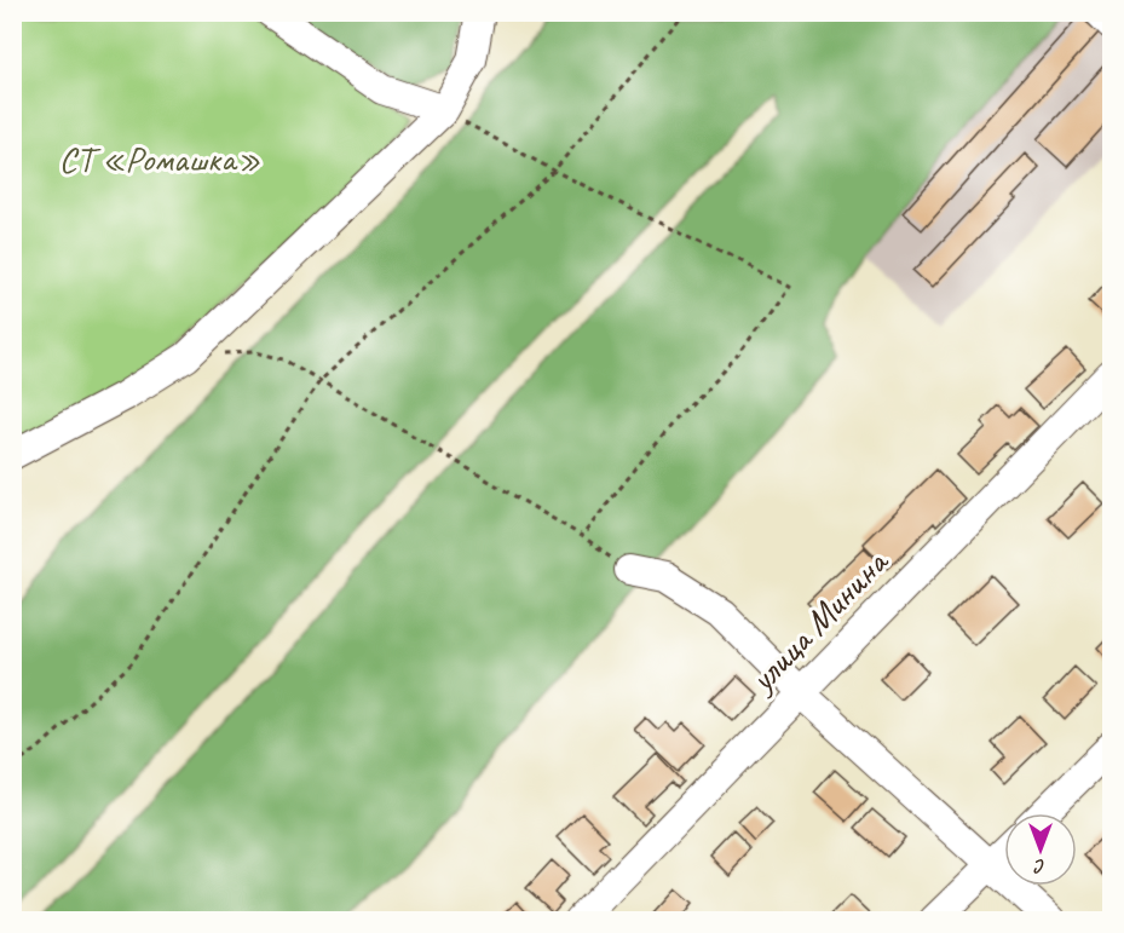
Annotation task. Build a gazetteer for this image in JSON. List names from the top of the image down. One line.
{"streets":{"street":["улица Минина"]},"parks":["СТ «Ромашка»"],"north":"bottom"}
